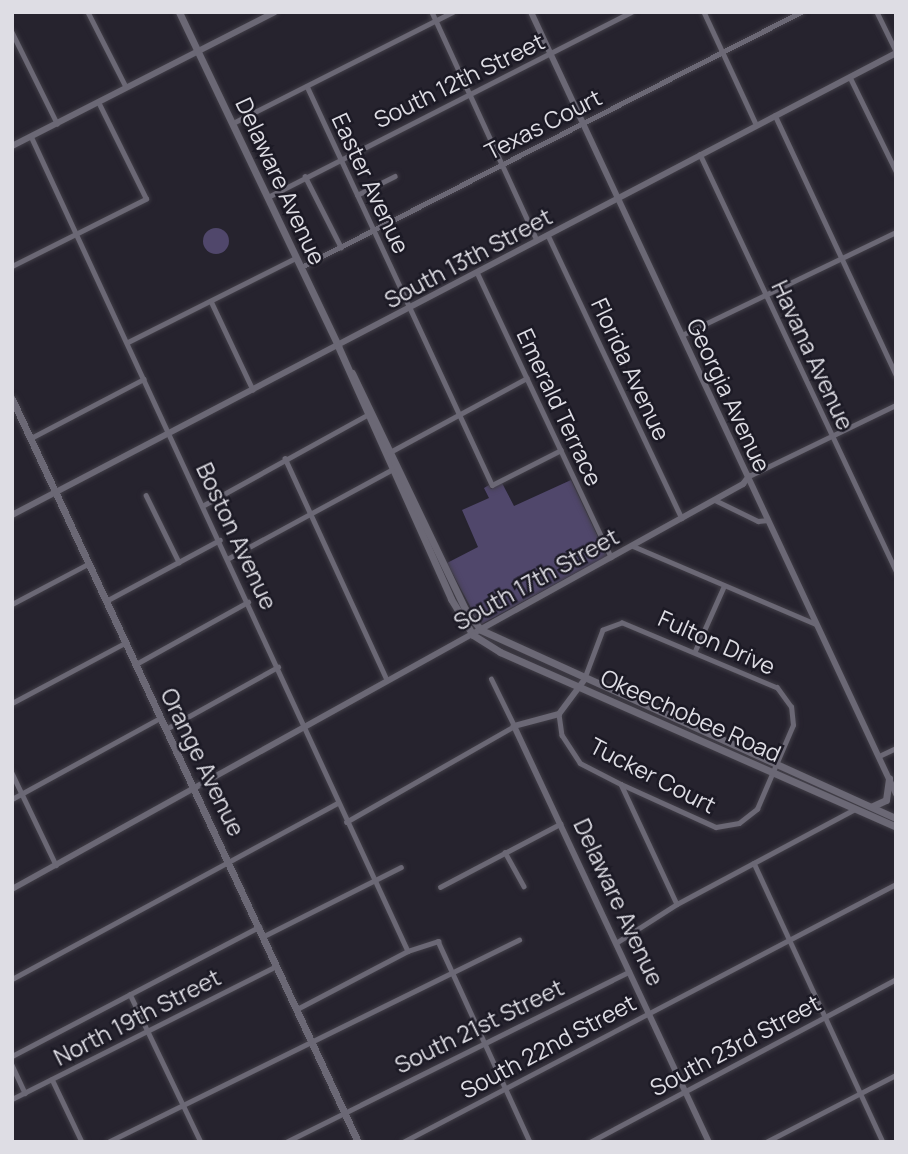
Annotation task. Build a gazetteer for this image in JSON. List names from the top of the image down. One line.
{"streets":{"main road":["Delaware Avenue","Okeechobee Road","Orange Avenue"],"street":["South 12th Street","Texas Court","Easter Avenue","South 13th Street","Havana Avenue","Florida Avenue","Georgia Avenue","Emerald Terrace","Boston Avenue","South 17th Street","Fulton Drive","Tucker Court","North 19th Street","South 21st Street","South 23rd Street","South 22nd Street"]},"crossings":[["South 12th Street","Delaware Avenue"],["South 12th Street","Easter Avenue"],["South 12th Street","Georgia Avenue"],["Texas Court","Delaware Avenue"],["Texas Court","Easter Avenue"],["Texas Court","Georgia Avenue"],["Delaware Avenue","South 13th Street"],["Delaware Avenue","South 17th Street"],["Delaware Avenue","Okeechobee Road"],["Delaware Avenue","South 21st Street"],["Delaware Avenue","South 23rd Street"],["Delaware Avenue","South 22nd Street"],["Easter Avenue","South 13th Street"],["Easter Avenue","Emerald Terrace"],["South 13th Street","Havana Avenue"],["South 13th Street","Florida Avenue"],["South 13th Street","Georgia Avenue"],["South 13th Street","Emerald Terrace"],["South 13th Street","Boston Avenue"],["South 13th Street","Orange Avenue"],["Havana Avenue","South 17th Street"],["Florida Avenue","South 17th Street"],["Georgia Avenue","South 17th Street"],["Emerald Terrace","South 17th Street"],["Boston Avenue","South 17th Street"],["South 17th Street","Okeechobee Road"],["South 17th Street","Orange Avenue"],["Fulton Drive","Okeechobee Road"],["Fulton Drive","Tucker Court"],["Okeechobee Road","Tucker Court"],["Orange Avenue","North 19th Street"],["Orange Avenue","South 21st Street"]]}
